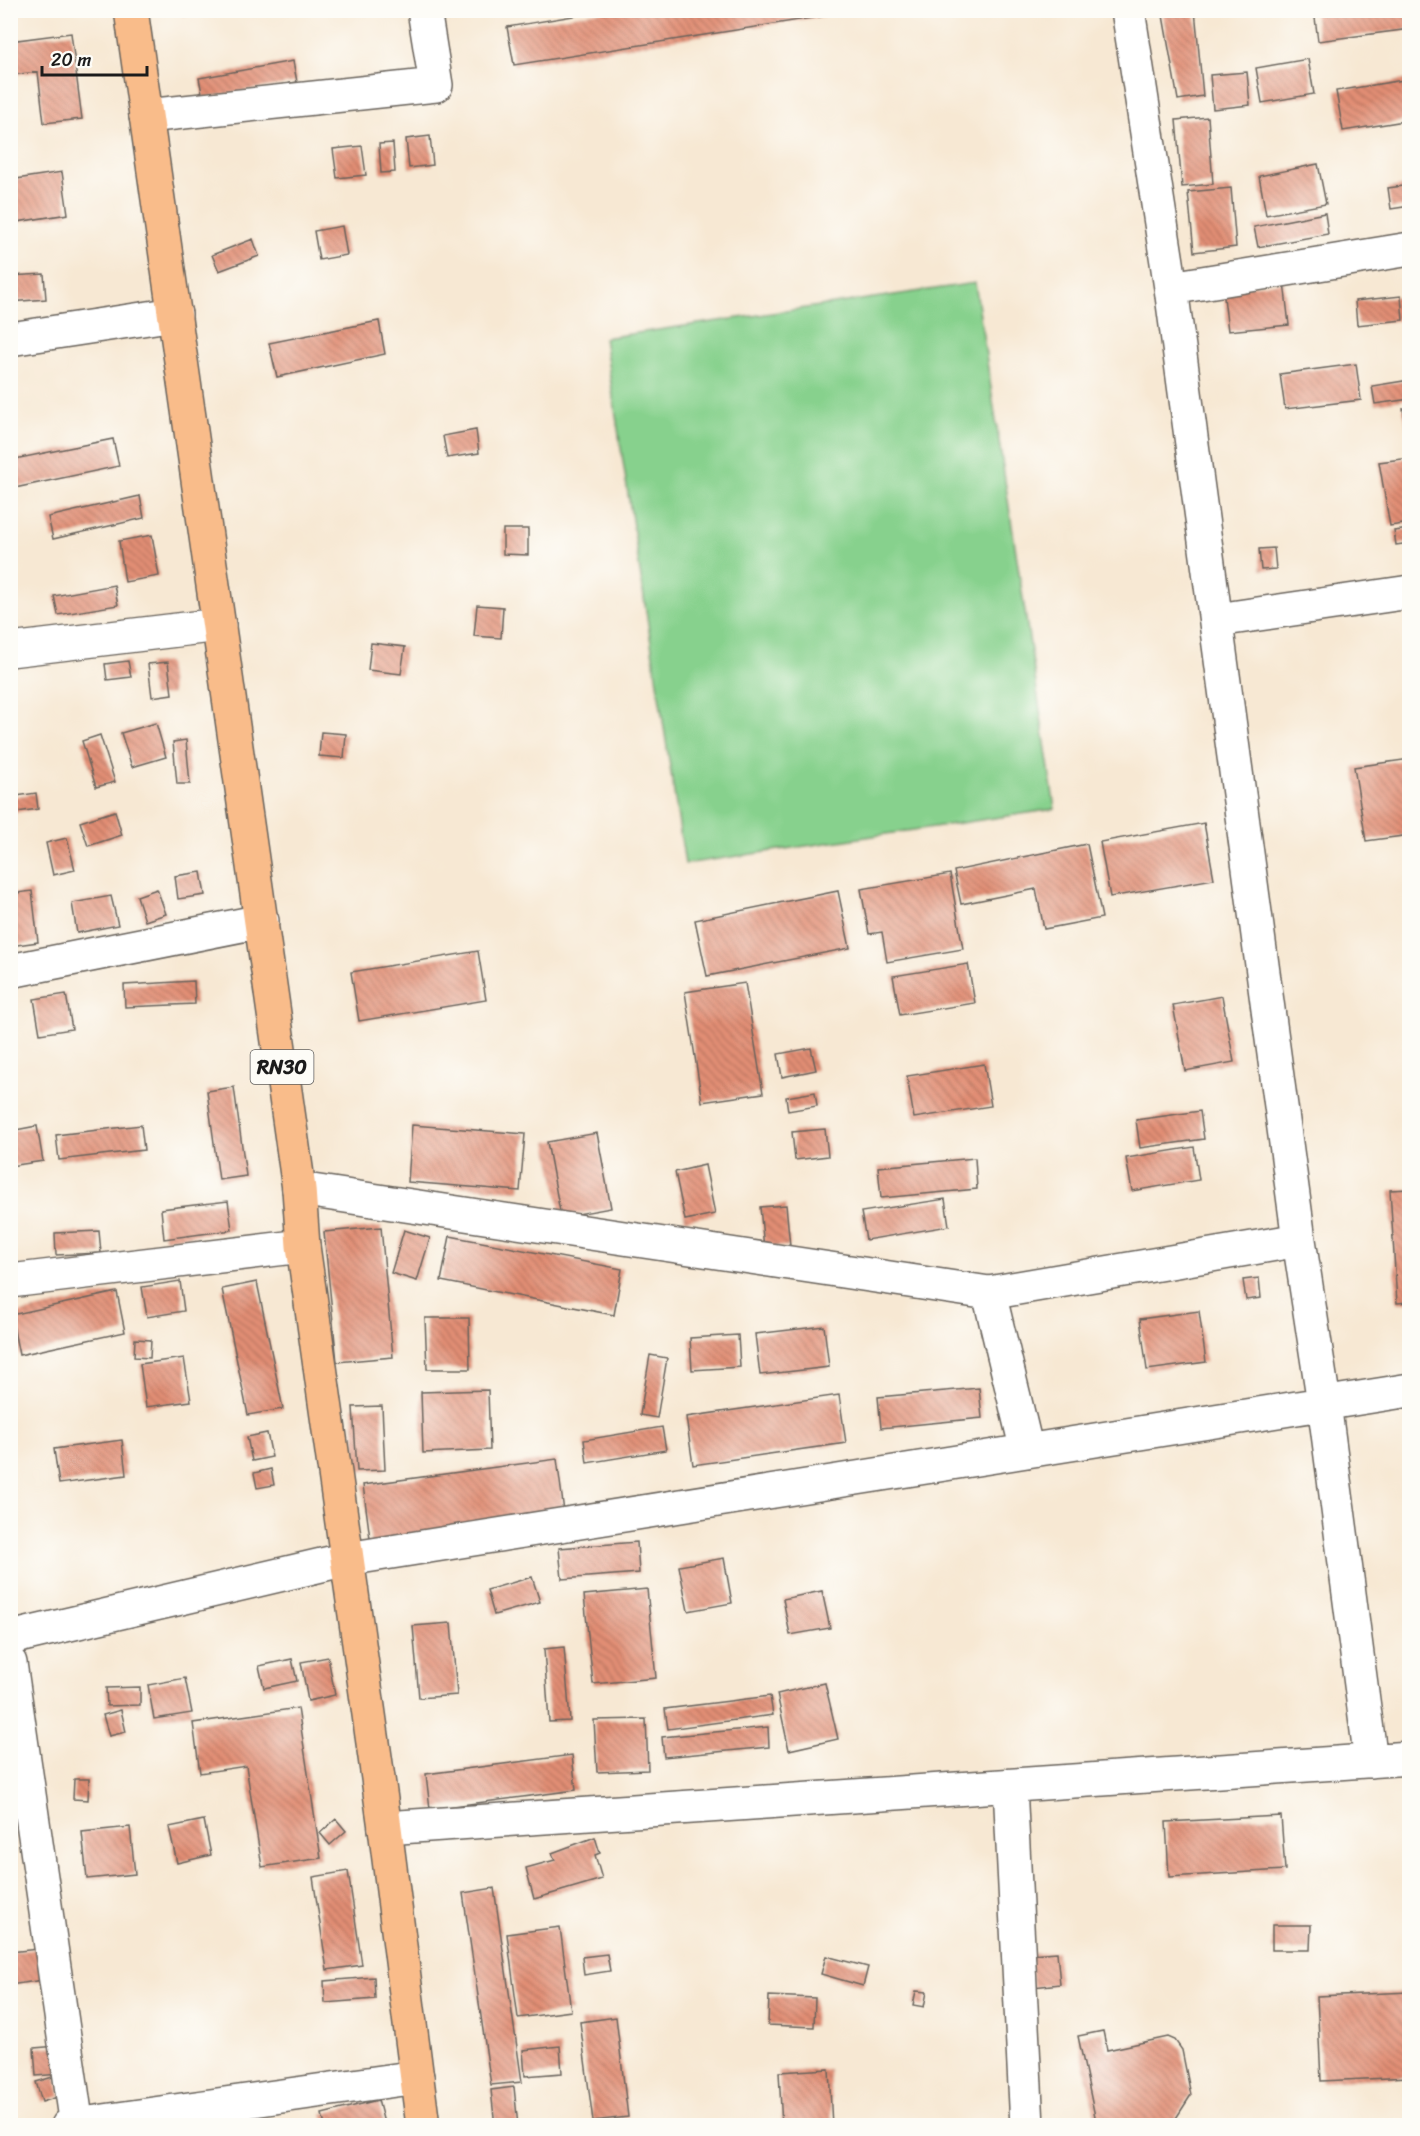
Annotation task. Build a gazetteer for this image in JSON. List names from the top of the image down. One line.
{"streets":{"main road":["RN30"]},"scale_bar":"20 m"}
